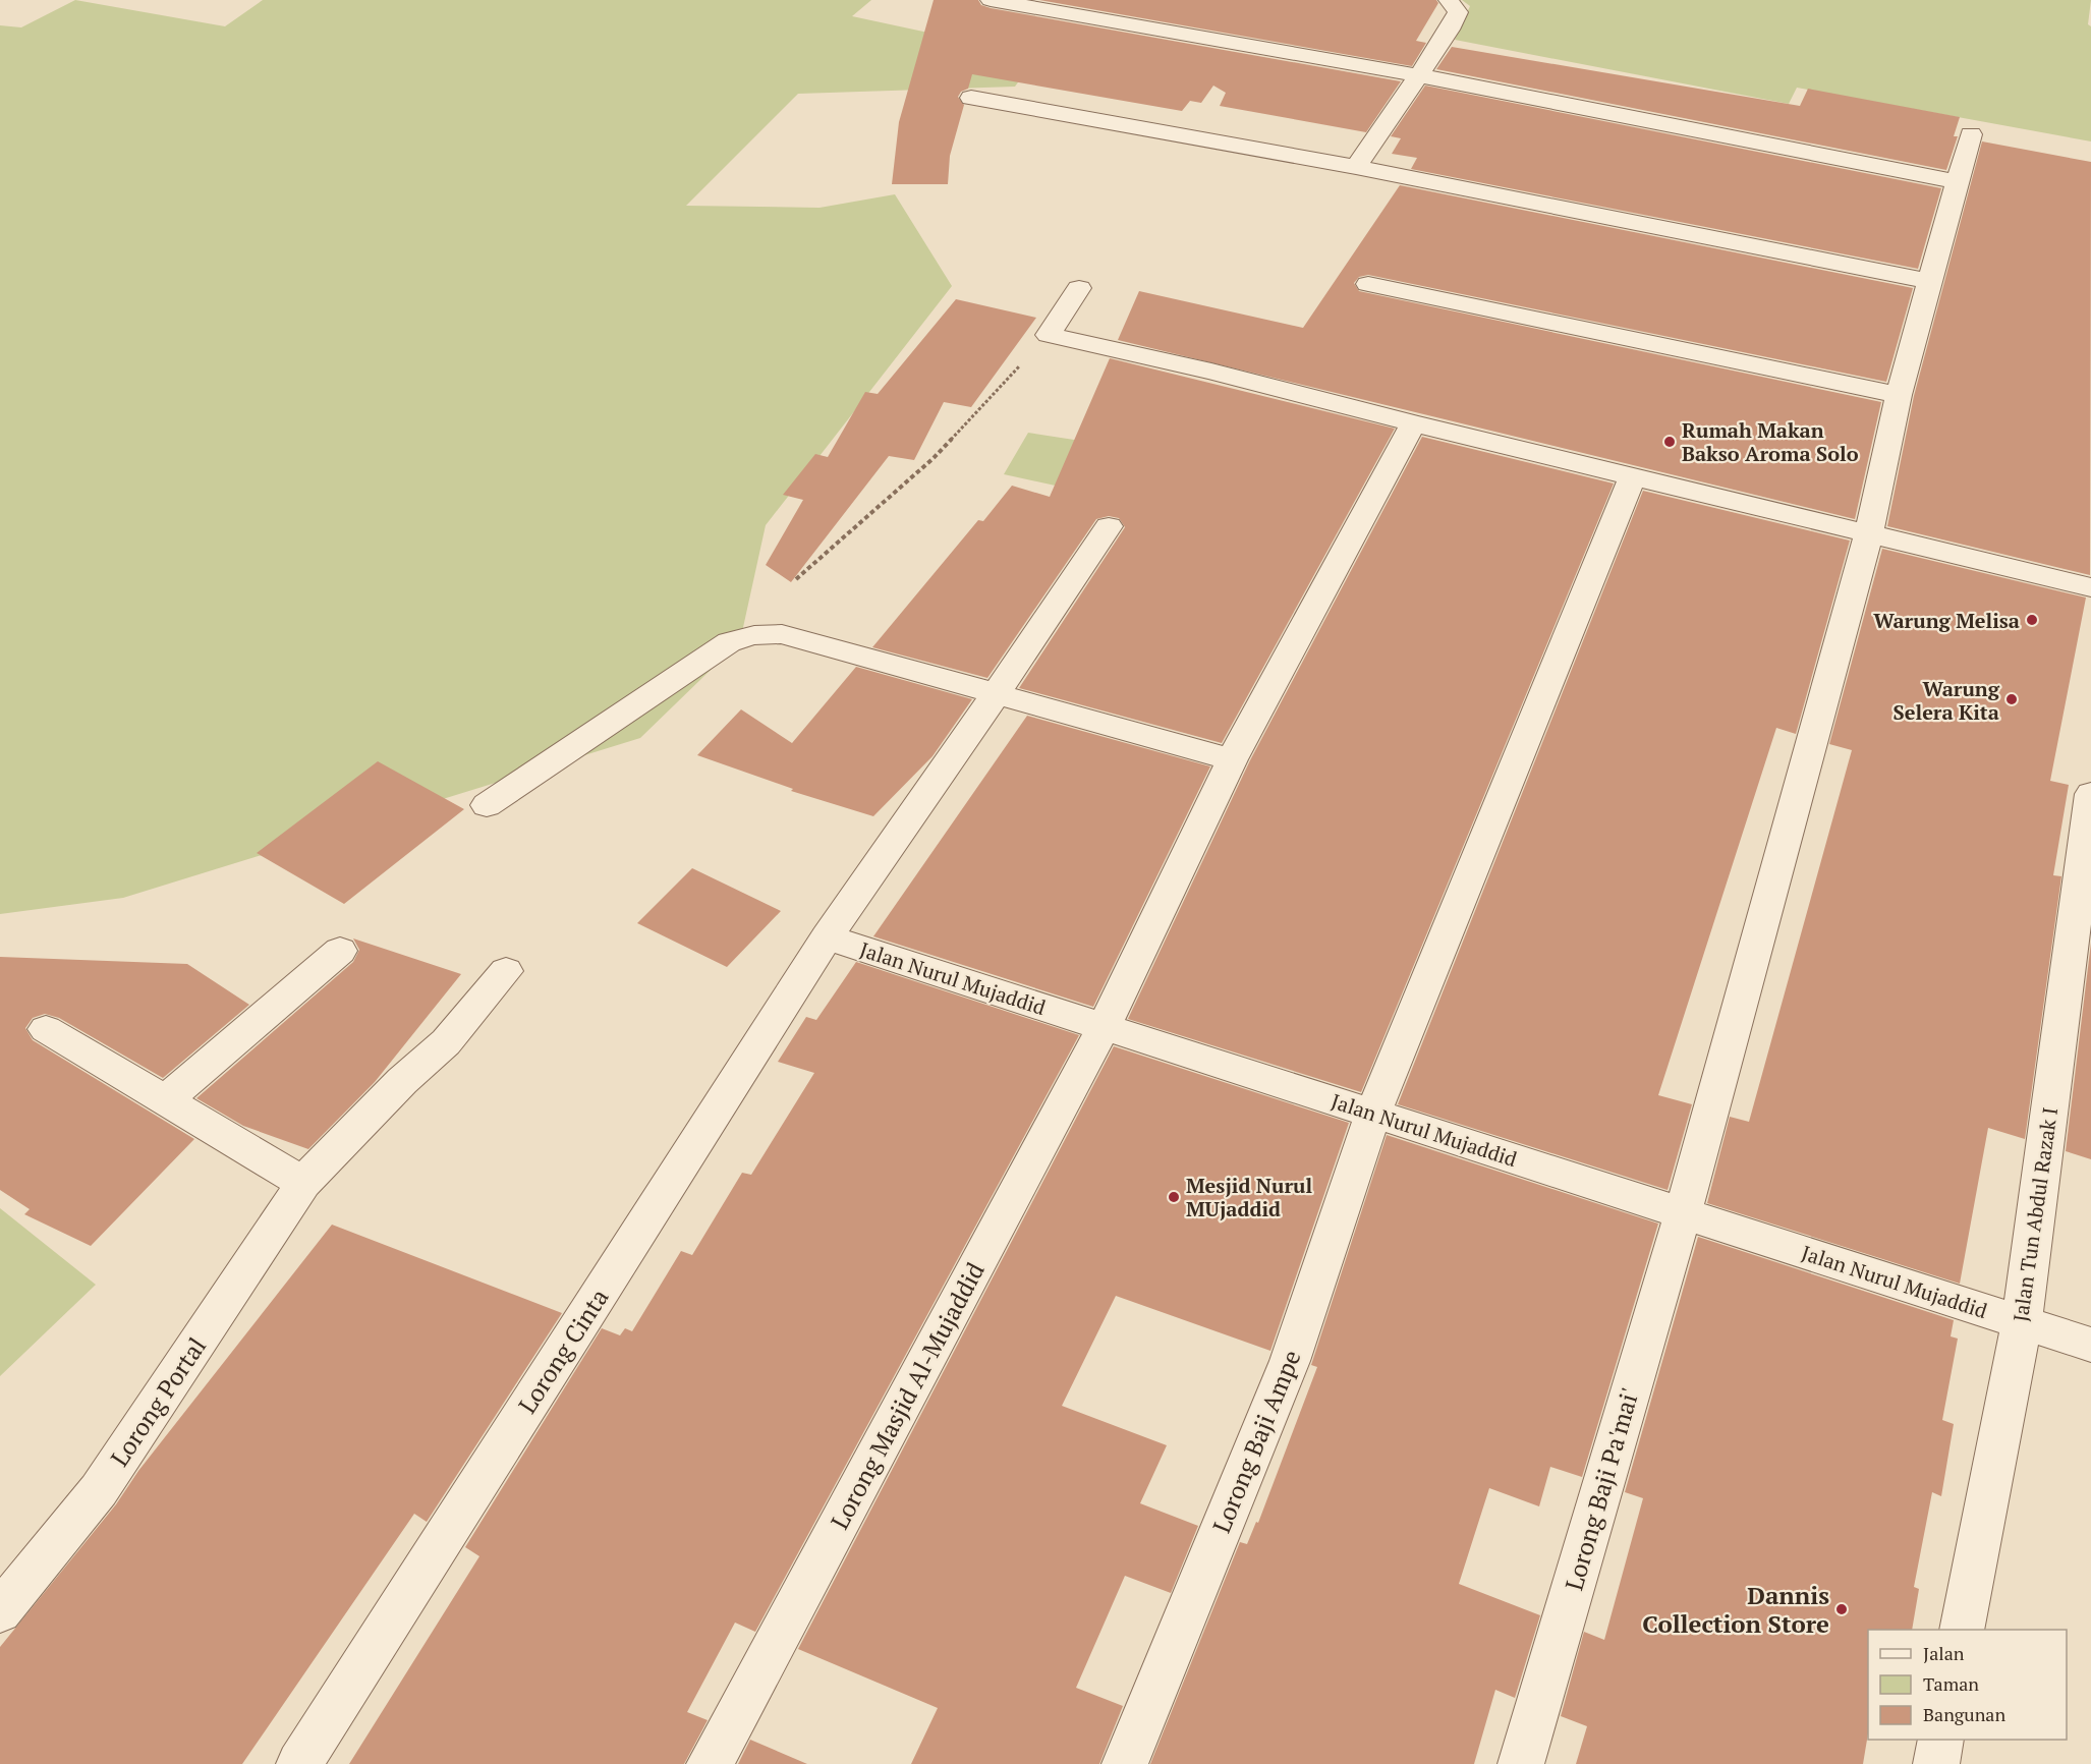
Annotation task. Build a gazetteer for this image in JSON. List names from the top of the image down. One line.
{"streets":{"street":["Jalan Nurul Mujaddid","Jalan Tun Abdul Razak I","Lorong Cinta","Lorong Masjid Al-Mujaddid","Lorong Portal","Lorong Baji Ampe","Lorong Baji Pa'mai'"]},"crossings":[["Jalan Nurul Mujaddid","Jalan Tun Abdul Razak I"],["Jalan Nurul Mujaddid","Lorong Cinta"],["Jalan Nurul Mujaddid","Lorong Masjid Al-Mujaddid"],["Jalan Nurul Mujaddid","Lorong Baji Ampe"],["Jalan Nurul Mujaddid","Lorong Baji Pa'mai'"]],"places":["Rumah Makan Bakso Aroma Solo","Warung Melisa","Warung Selera Kita","Mesjid Nurul MUjaddid","Dannis Collection Store"],"legend":["Jalan","Taman","Bangunan"]}
